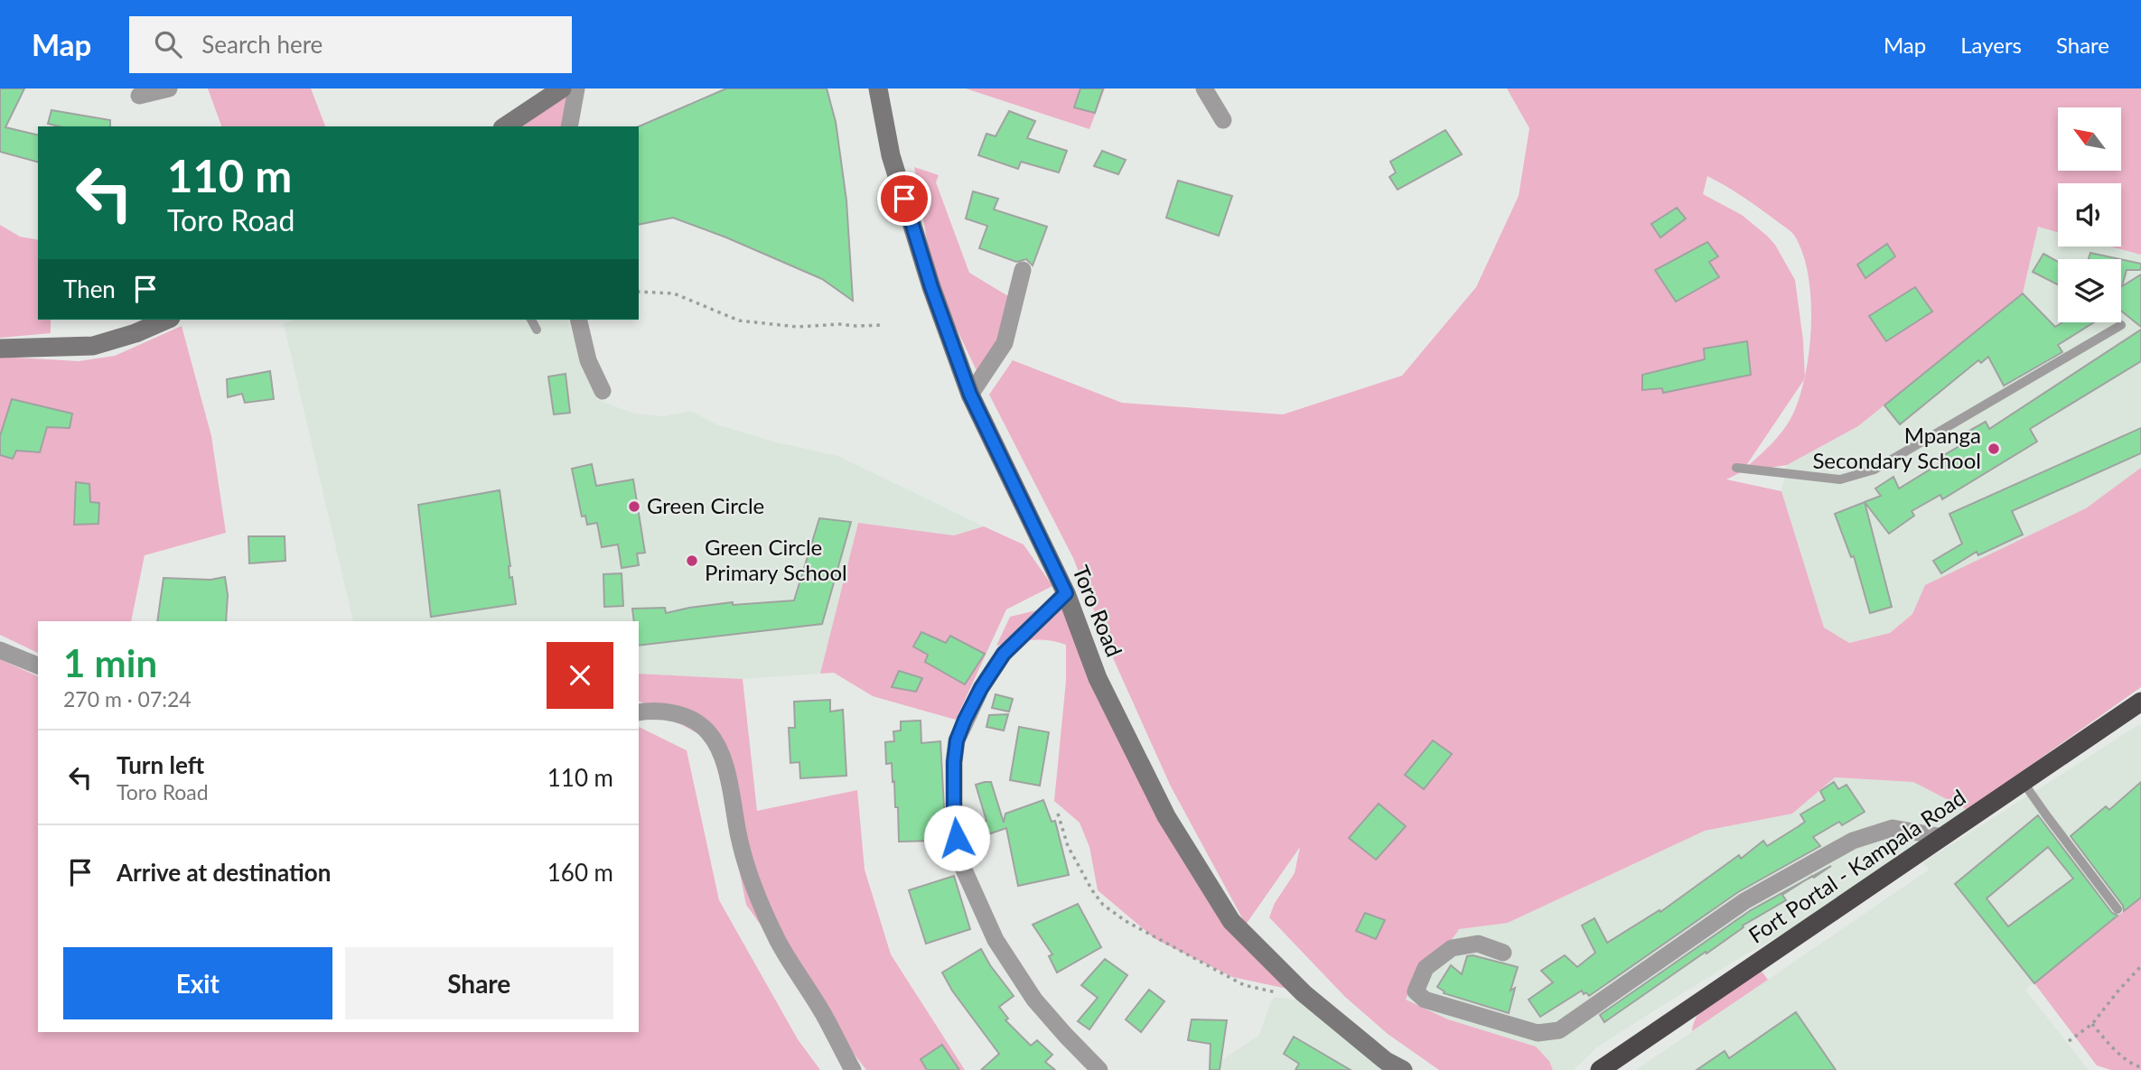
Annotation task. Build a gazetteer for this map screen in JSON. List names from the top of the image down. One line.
{"streets":{"highway":["Fort Portal - Kampala Road"],"main road":["Toro Road"]},"places":["Mpanga Secondary School","Green Circle","Green Circle Primary School"],"north":"top left","page":{"header":"Map","search":"Search here","nav":["Map","Layers","Share"],"turn":["110 m","Toro Road"],"then":"Then","heading":["1 min","270 m · 07:24"],"list":[{"name":"Turn left","note":"Toro Road","value":"110 m"},{"name":"Arrive at destination","value":"160 m"}],"buttons":["Exit","Share"]}}
